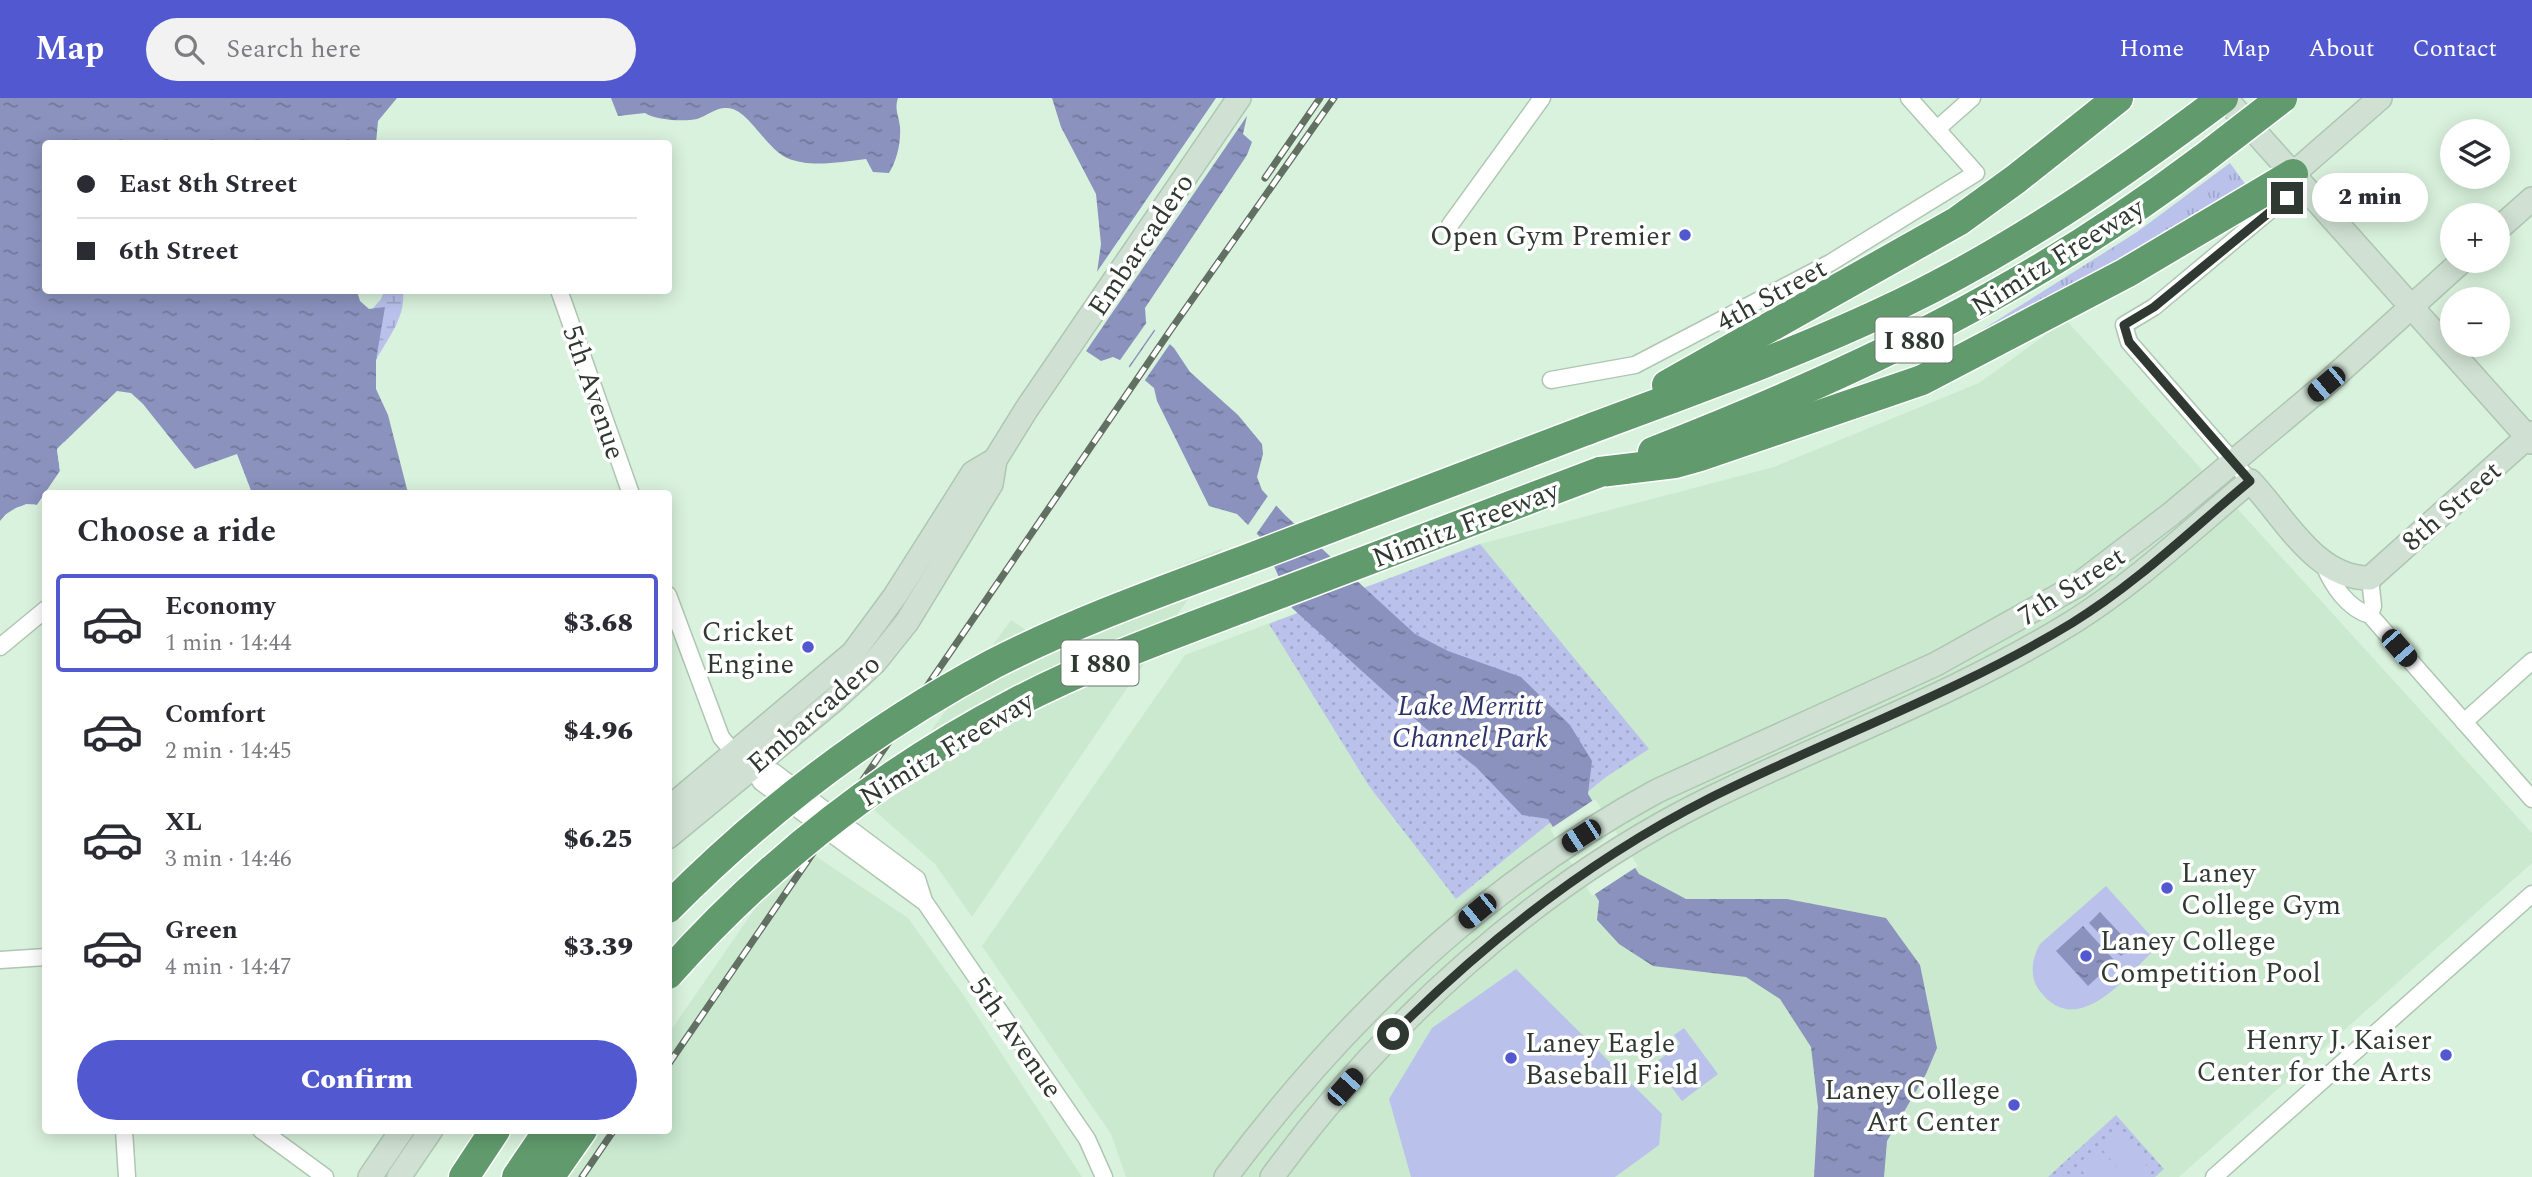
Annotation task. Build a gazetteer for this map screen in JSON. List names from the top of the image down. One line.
{"streets":{"highway":["Nimitz Freeway","I 880"],"main road":["Embarcadero","8th Street","7th Street"],"street":["4th Street","5th Avenue"]},"crossings":[["Embarcadero","5th Avenue"]],"parks":["Lake Merritt Channel Park"],"places":["Open Gym Premier","Cricket Engine","Laney College Gym","Laney College Competition Pool","Henry J. Kaiser Center for the Arts","Laney Eagle Baseball Field","Laney College Art Center"],"page":{"header":"Map","search":"Search here","nav":["Home","Map","About","Contact"],"map_buttons":["+","−"],"banner":["East 8th Street","6th Street"],"bubble":"2 min","heading":"Choose a ride","list":[{"name":"Economy","note":"1 min · 14:44","value":"$3.68"},{"name":"Comfort","note":"2 min · 14:45","value":"$4.96"},{"name":"XL","note":"3 min · 14:46","value":"$6.25"},{"name":"Green","note":"4 min · 14:47","value":"$3.39"}],"buttons":"Confirm"}}
